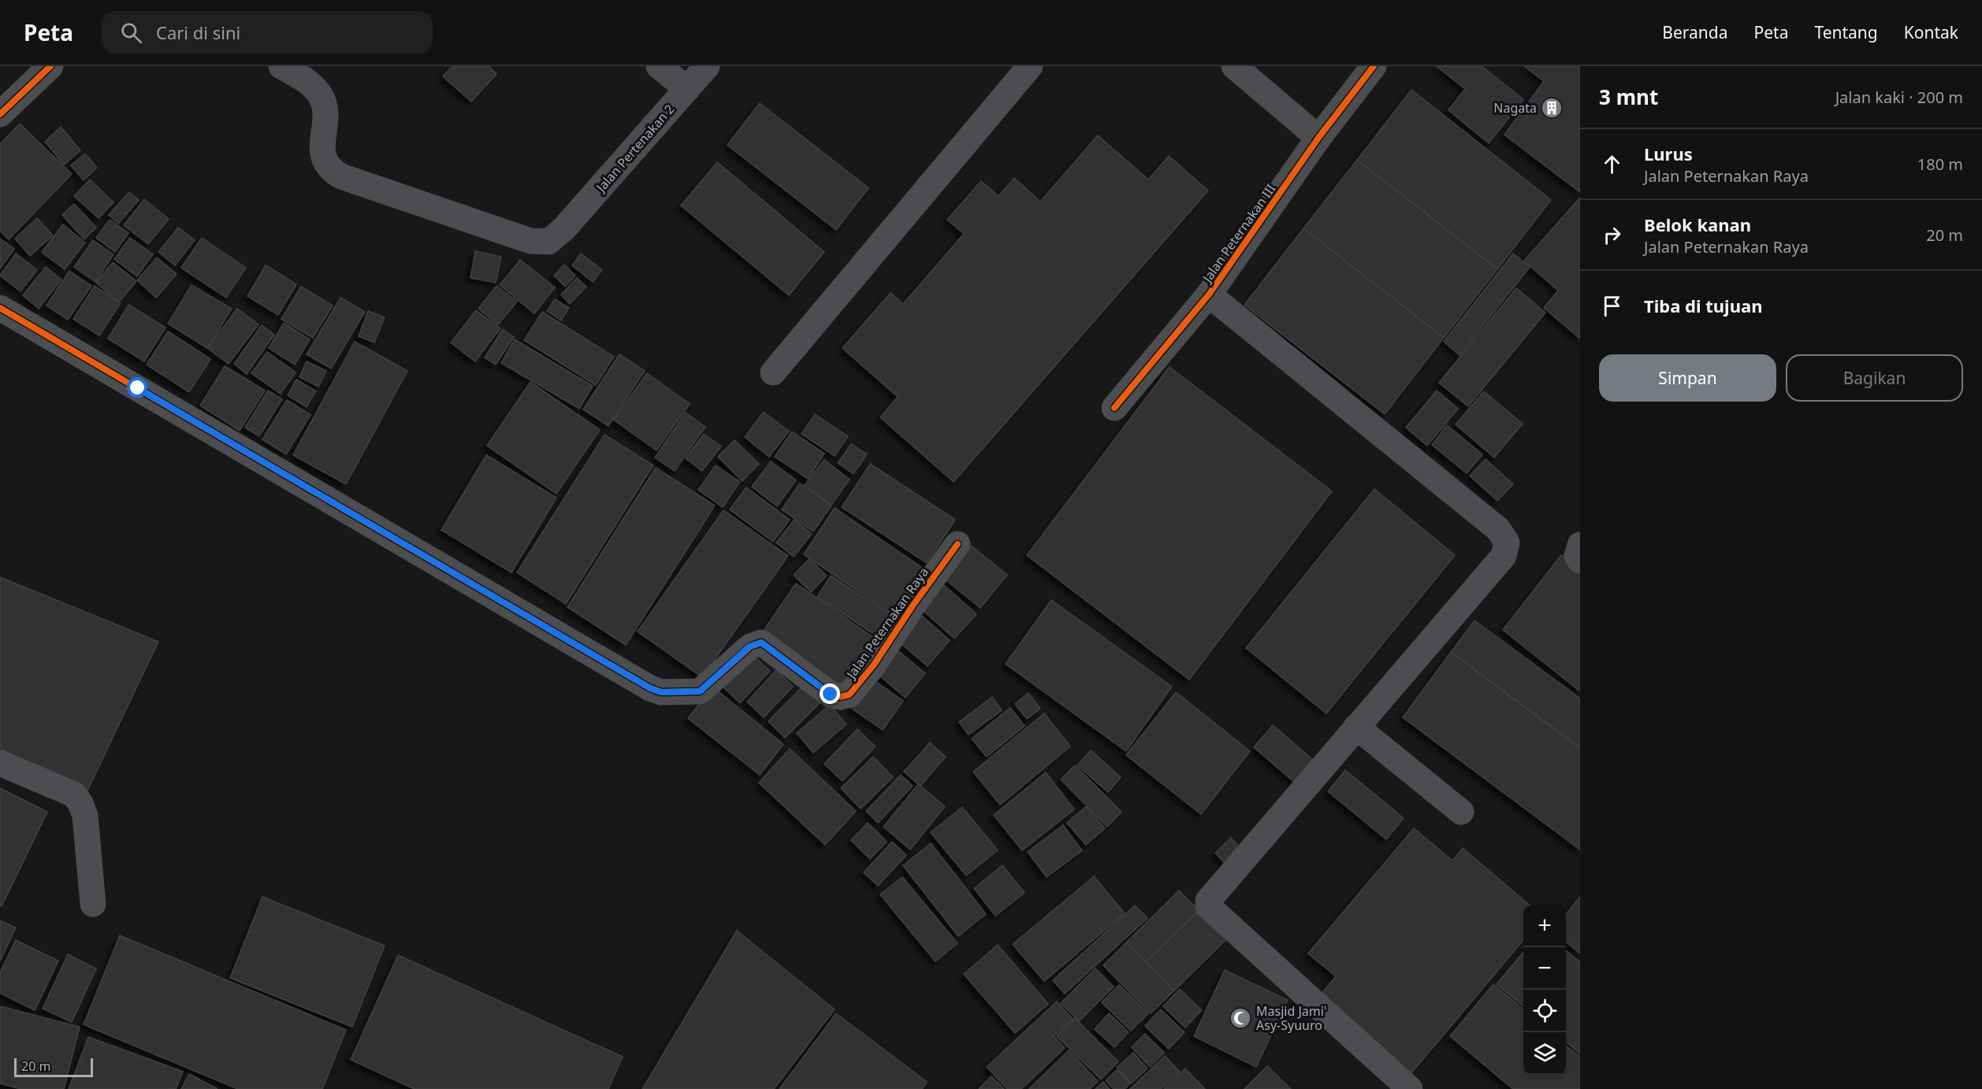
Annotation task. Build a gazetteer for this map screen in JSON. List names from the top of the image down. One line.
{"streets":{"street":["Jalan Pertenakan 2","Jalan Peternakan III","Jalan Peternakan Raya"]},"places":{"building":["Nagata"],"mosque":["Masjid Jami' Asy-Syuuro"]},"scale_bar":"20 m","page":{"header":"Peta","search":"Cari di sini","nav":["Beranda","Peta","Tentang","Kontak"],"heading":["3 mnt","Jalan kaki · 200 m"],"list":[["Lurus","Jalan Peternakan Raya","180 m"],["Belok kanan","Jalan Peternakan Raya","20 m"],"Tiba di tujuan"],"buttons":["Simpan","Bagikan"],"map_buttons":["+","−"],"scale":"20 m"}}
